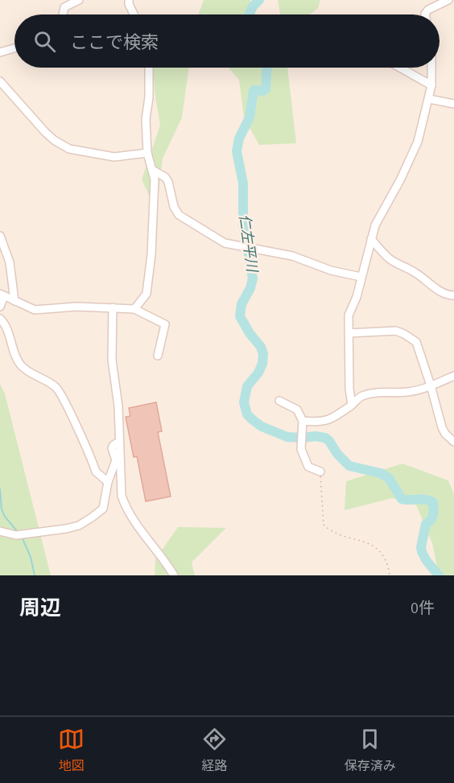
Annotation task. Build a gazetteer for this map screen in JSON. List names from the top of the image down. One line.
{"water":["仁左平川"],"page":{"search":"ここで検索","heading":["周辺","0件"],"nav":["地図","経路","保存済み"]}}
